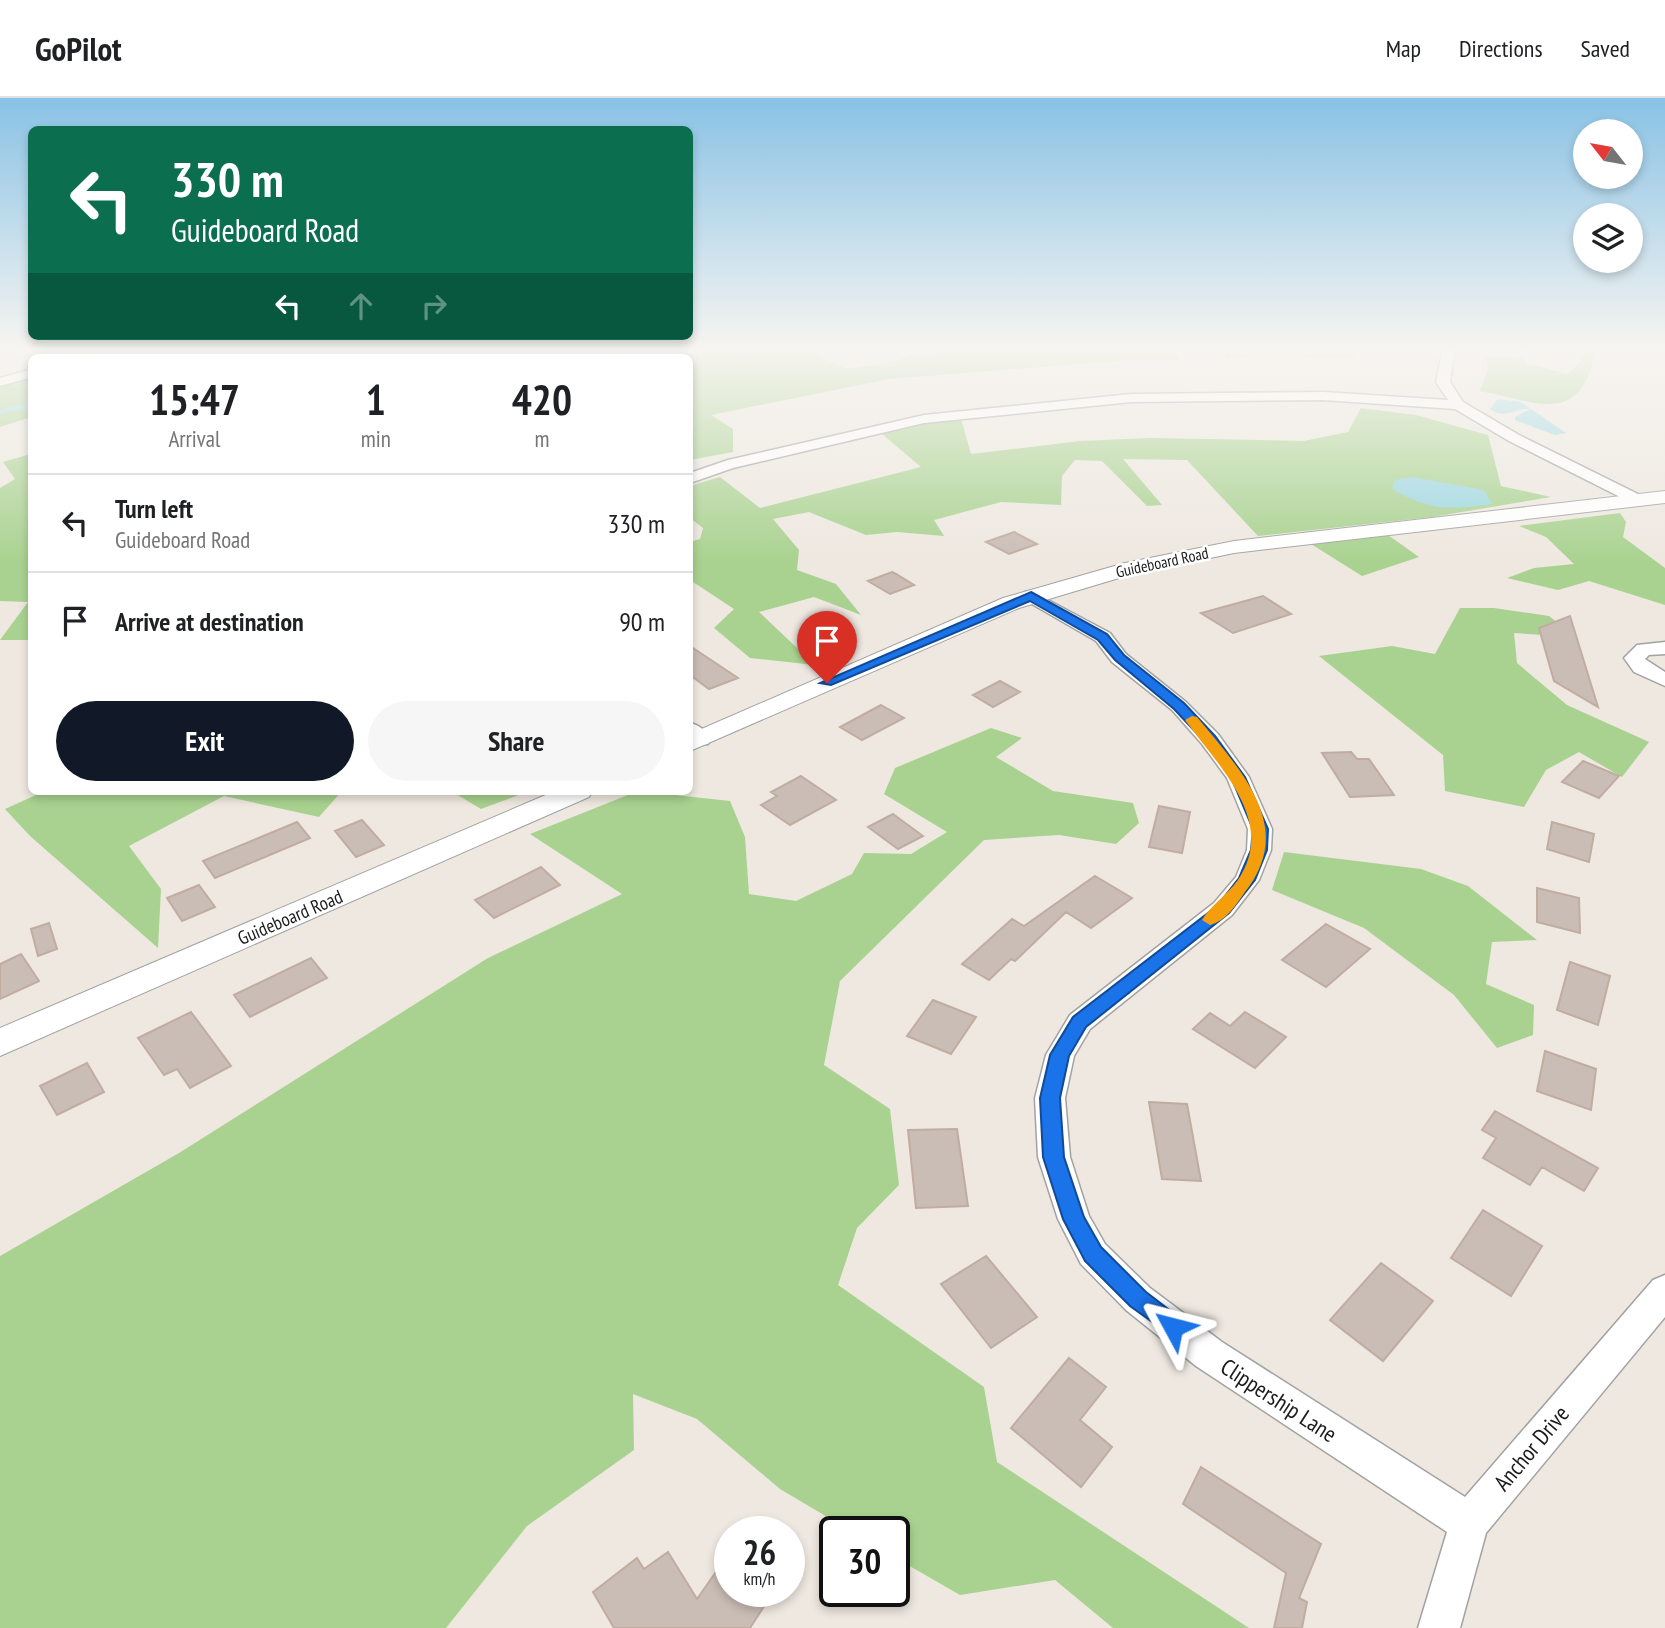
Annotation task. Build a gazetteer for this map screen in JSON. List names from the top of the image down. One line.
{"streets":{"street":["Guideboard Road","Clippership Lane","Anchor Drive"]},"crossings":[["Guideboard Road","Clippership Lane"],["Clippership Lane","Anchor Drive"]],"north":"top left","page":{"header":"GoPilot","nav":["Map","Directions","Saved"],"turn":["330 m","Guideboard Road"],"eta":["15:47","Arrival","1","min","420","m"],"list":[{"name":"Turn left","note":"Guideboard Road","value":"330 m"},{"name":"Arrive at destination","value":"90 m"}],"buttons":["Exit","Share"],"speed":"26 km/h","limit":"30"}}
